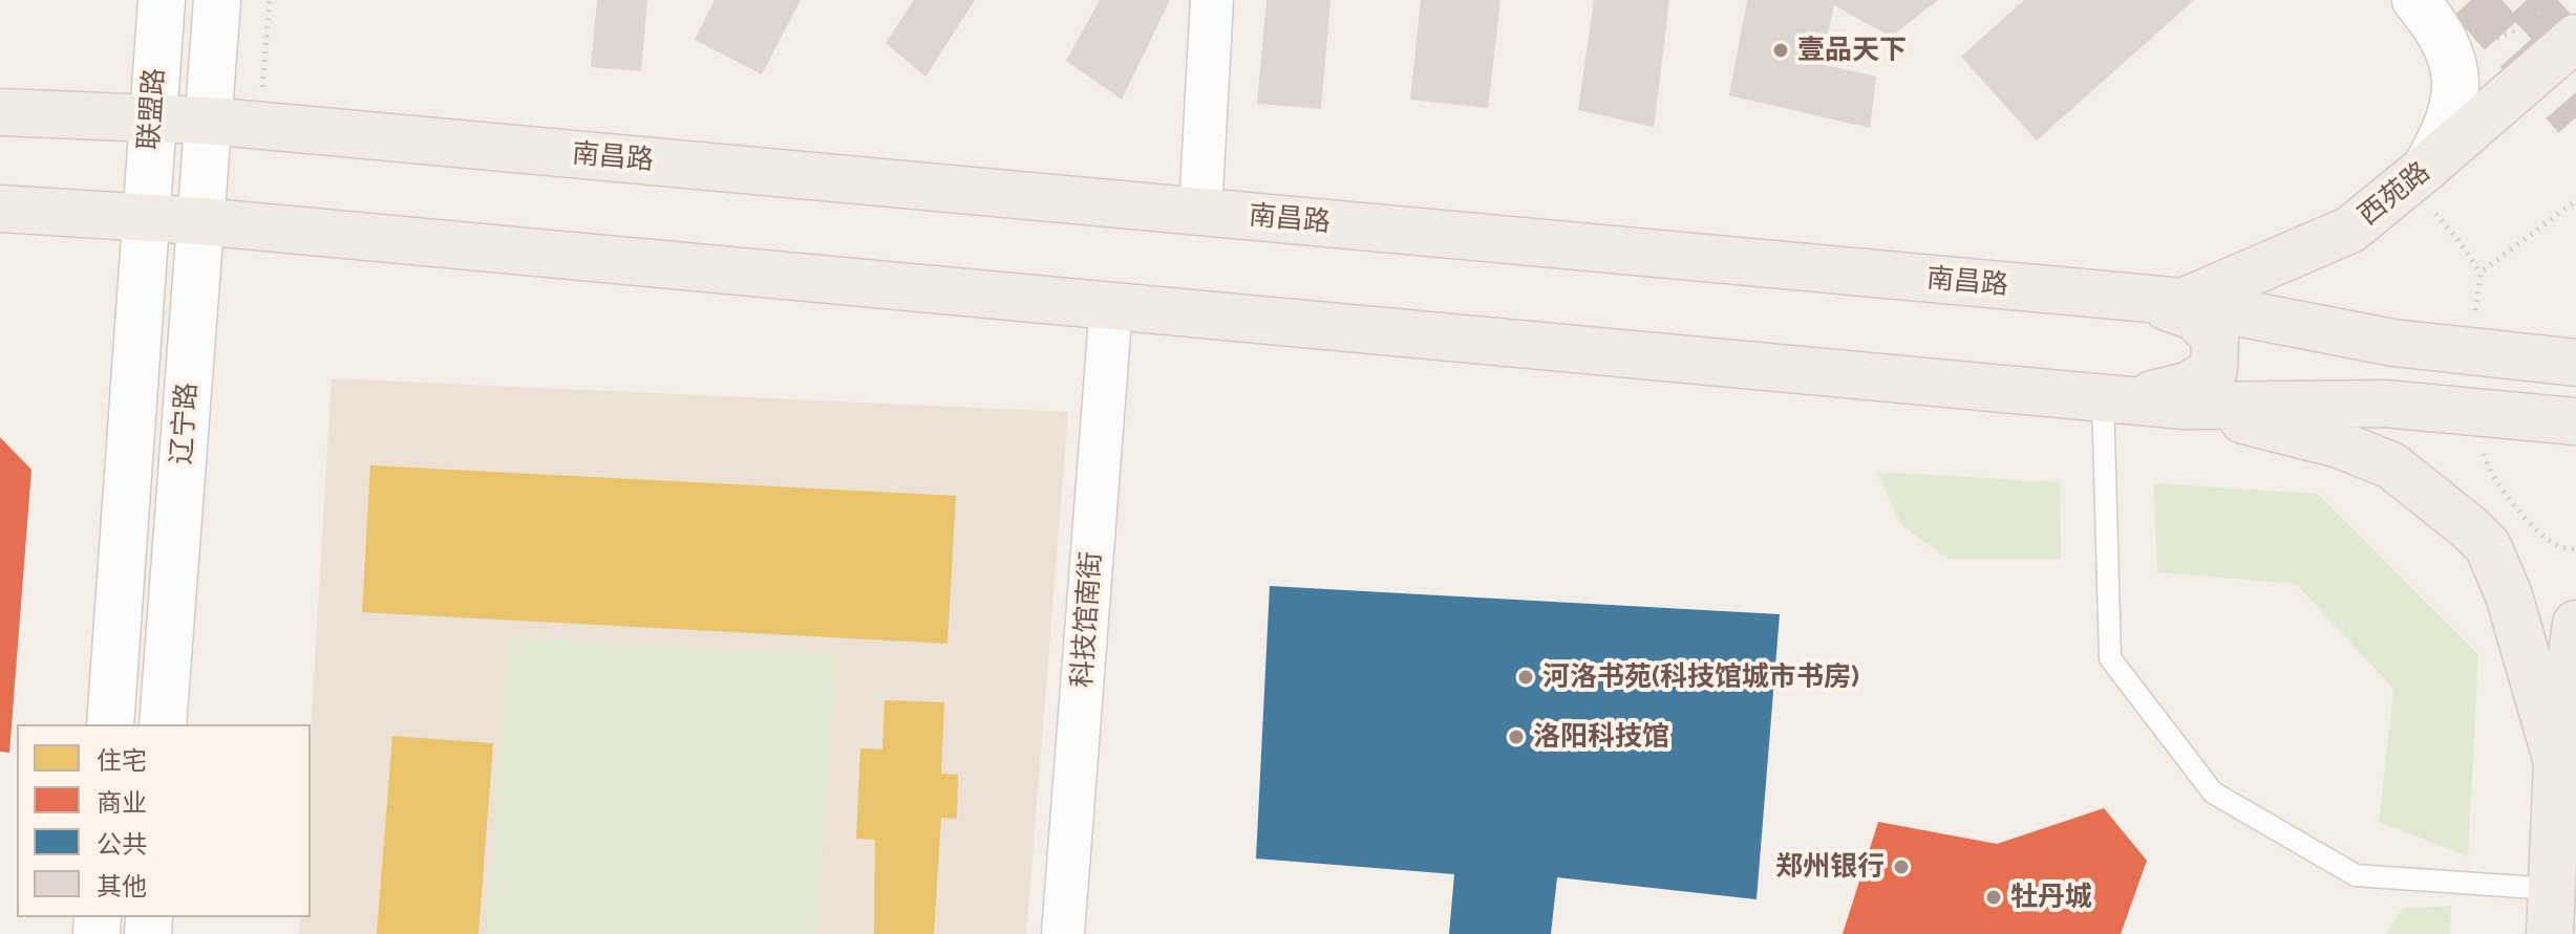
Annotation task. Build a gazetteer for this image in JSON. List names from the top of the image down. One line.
{"streets":{"main road":["联盟路","南昌路","西苑路","辽宁路"],"street":["科技馆南街"]},"crossings":[["联盟路","南昌路"],["联盟路","辽宁路"],["南昌路","西苑路"],["南昌路","辽宁路"]],"places":["壹品天下","河洛书苑(科技馆城市书房)","洛阳科技馆","郑州银行","牡丹城"],"legend":["住宅","商业","公共","其他"]}
